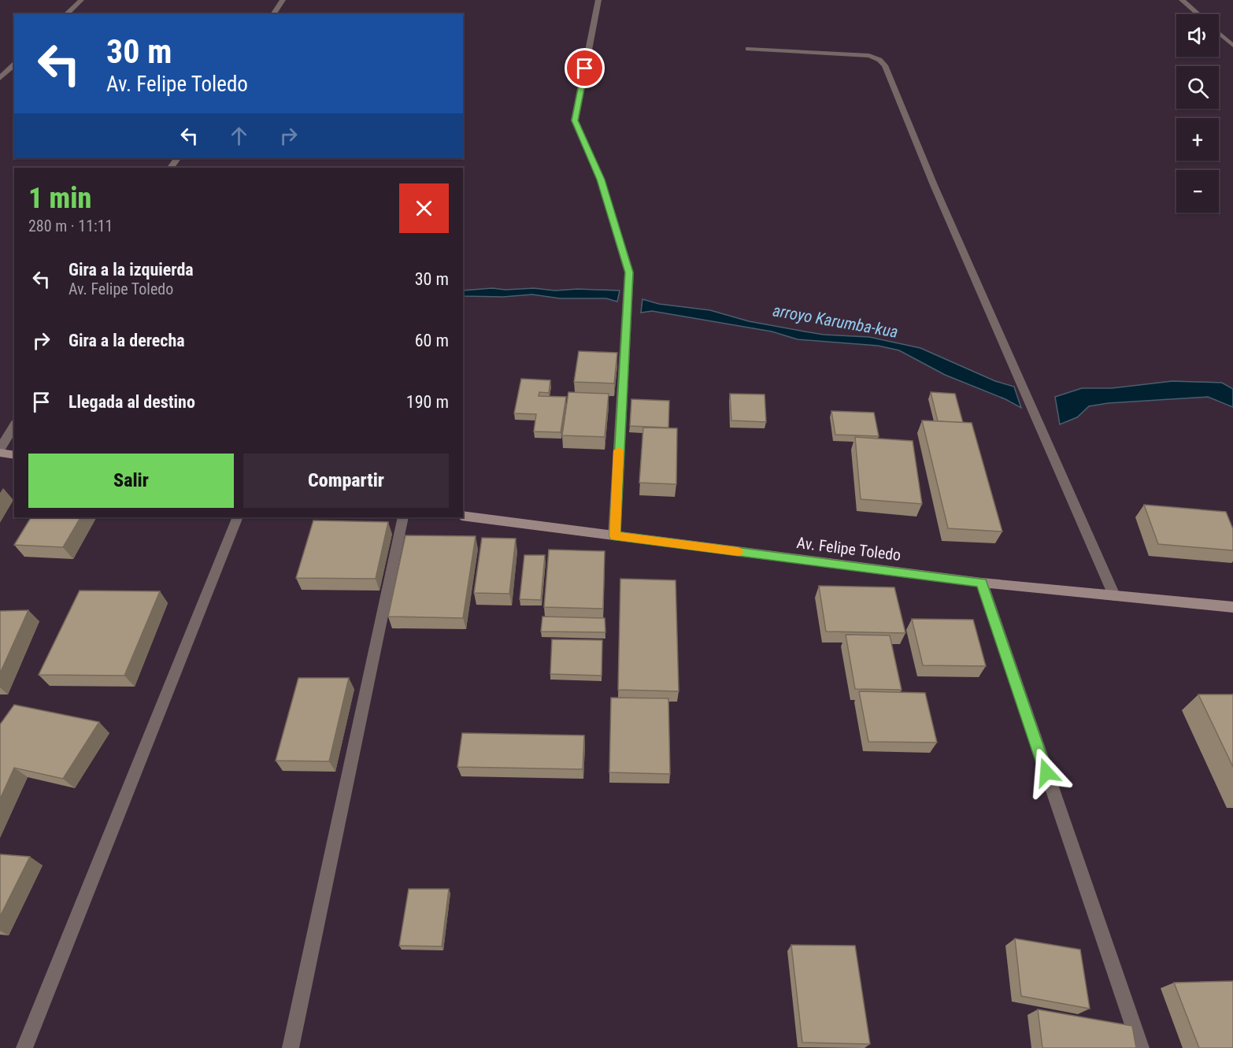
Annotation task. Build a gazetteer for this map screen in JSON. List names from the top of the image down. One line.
{"streets":{"main road":["Av. Felipe Toledo"]},"water":["arroyo Karumba-kua"],"page":{"map_buttons":["+","−"],"turn":["30 m","Av. Felipe Toledo"],"heading":["1 min","280 m · 11:11"],"list":[{"name":"Gira a la izquierda","note":"Av. Felipe Toledo","value":"30 m"},{"name":"Gira a la derecha","value":"60 m"},{"name":"Llegada al destino","value":"190 m"}],"buttons":["Salir","Compartir"]}}
